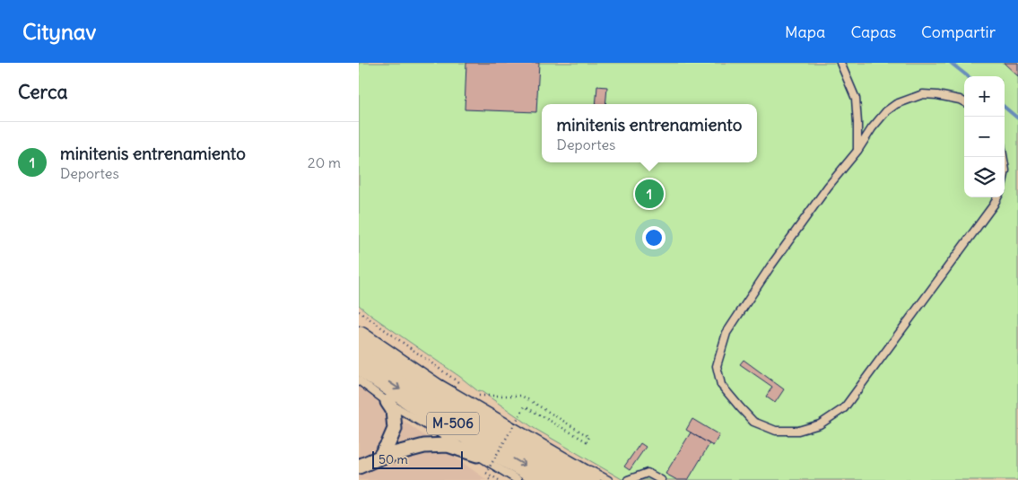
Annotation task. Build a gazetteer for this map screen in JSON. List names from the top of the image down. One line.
{"streets":{"highway":["M-506"]},"scale_bar":"50 m","page":{"header":"Citynav","nav":["Mapa","Capas","Compartir"],"heading":"Cerca","map_buttons":["+","−"],"popup":["minitenis entrenamiento","Deportes"],"list":[{"mark":"1","name":"minitenis entrenamiento","note":"Deportes","value":"20 m"}],"pins":"1","scale":"50 m"}}
